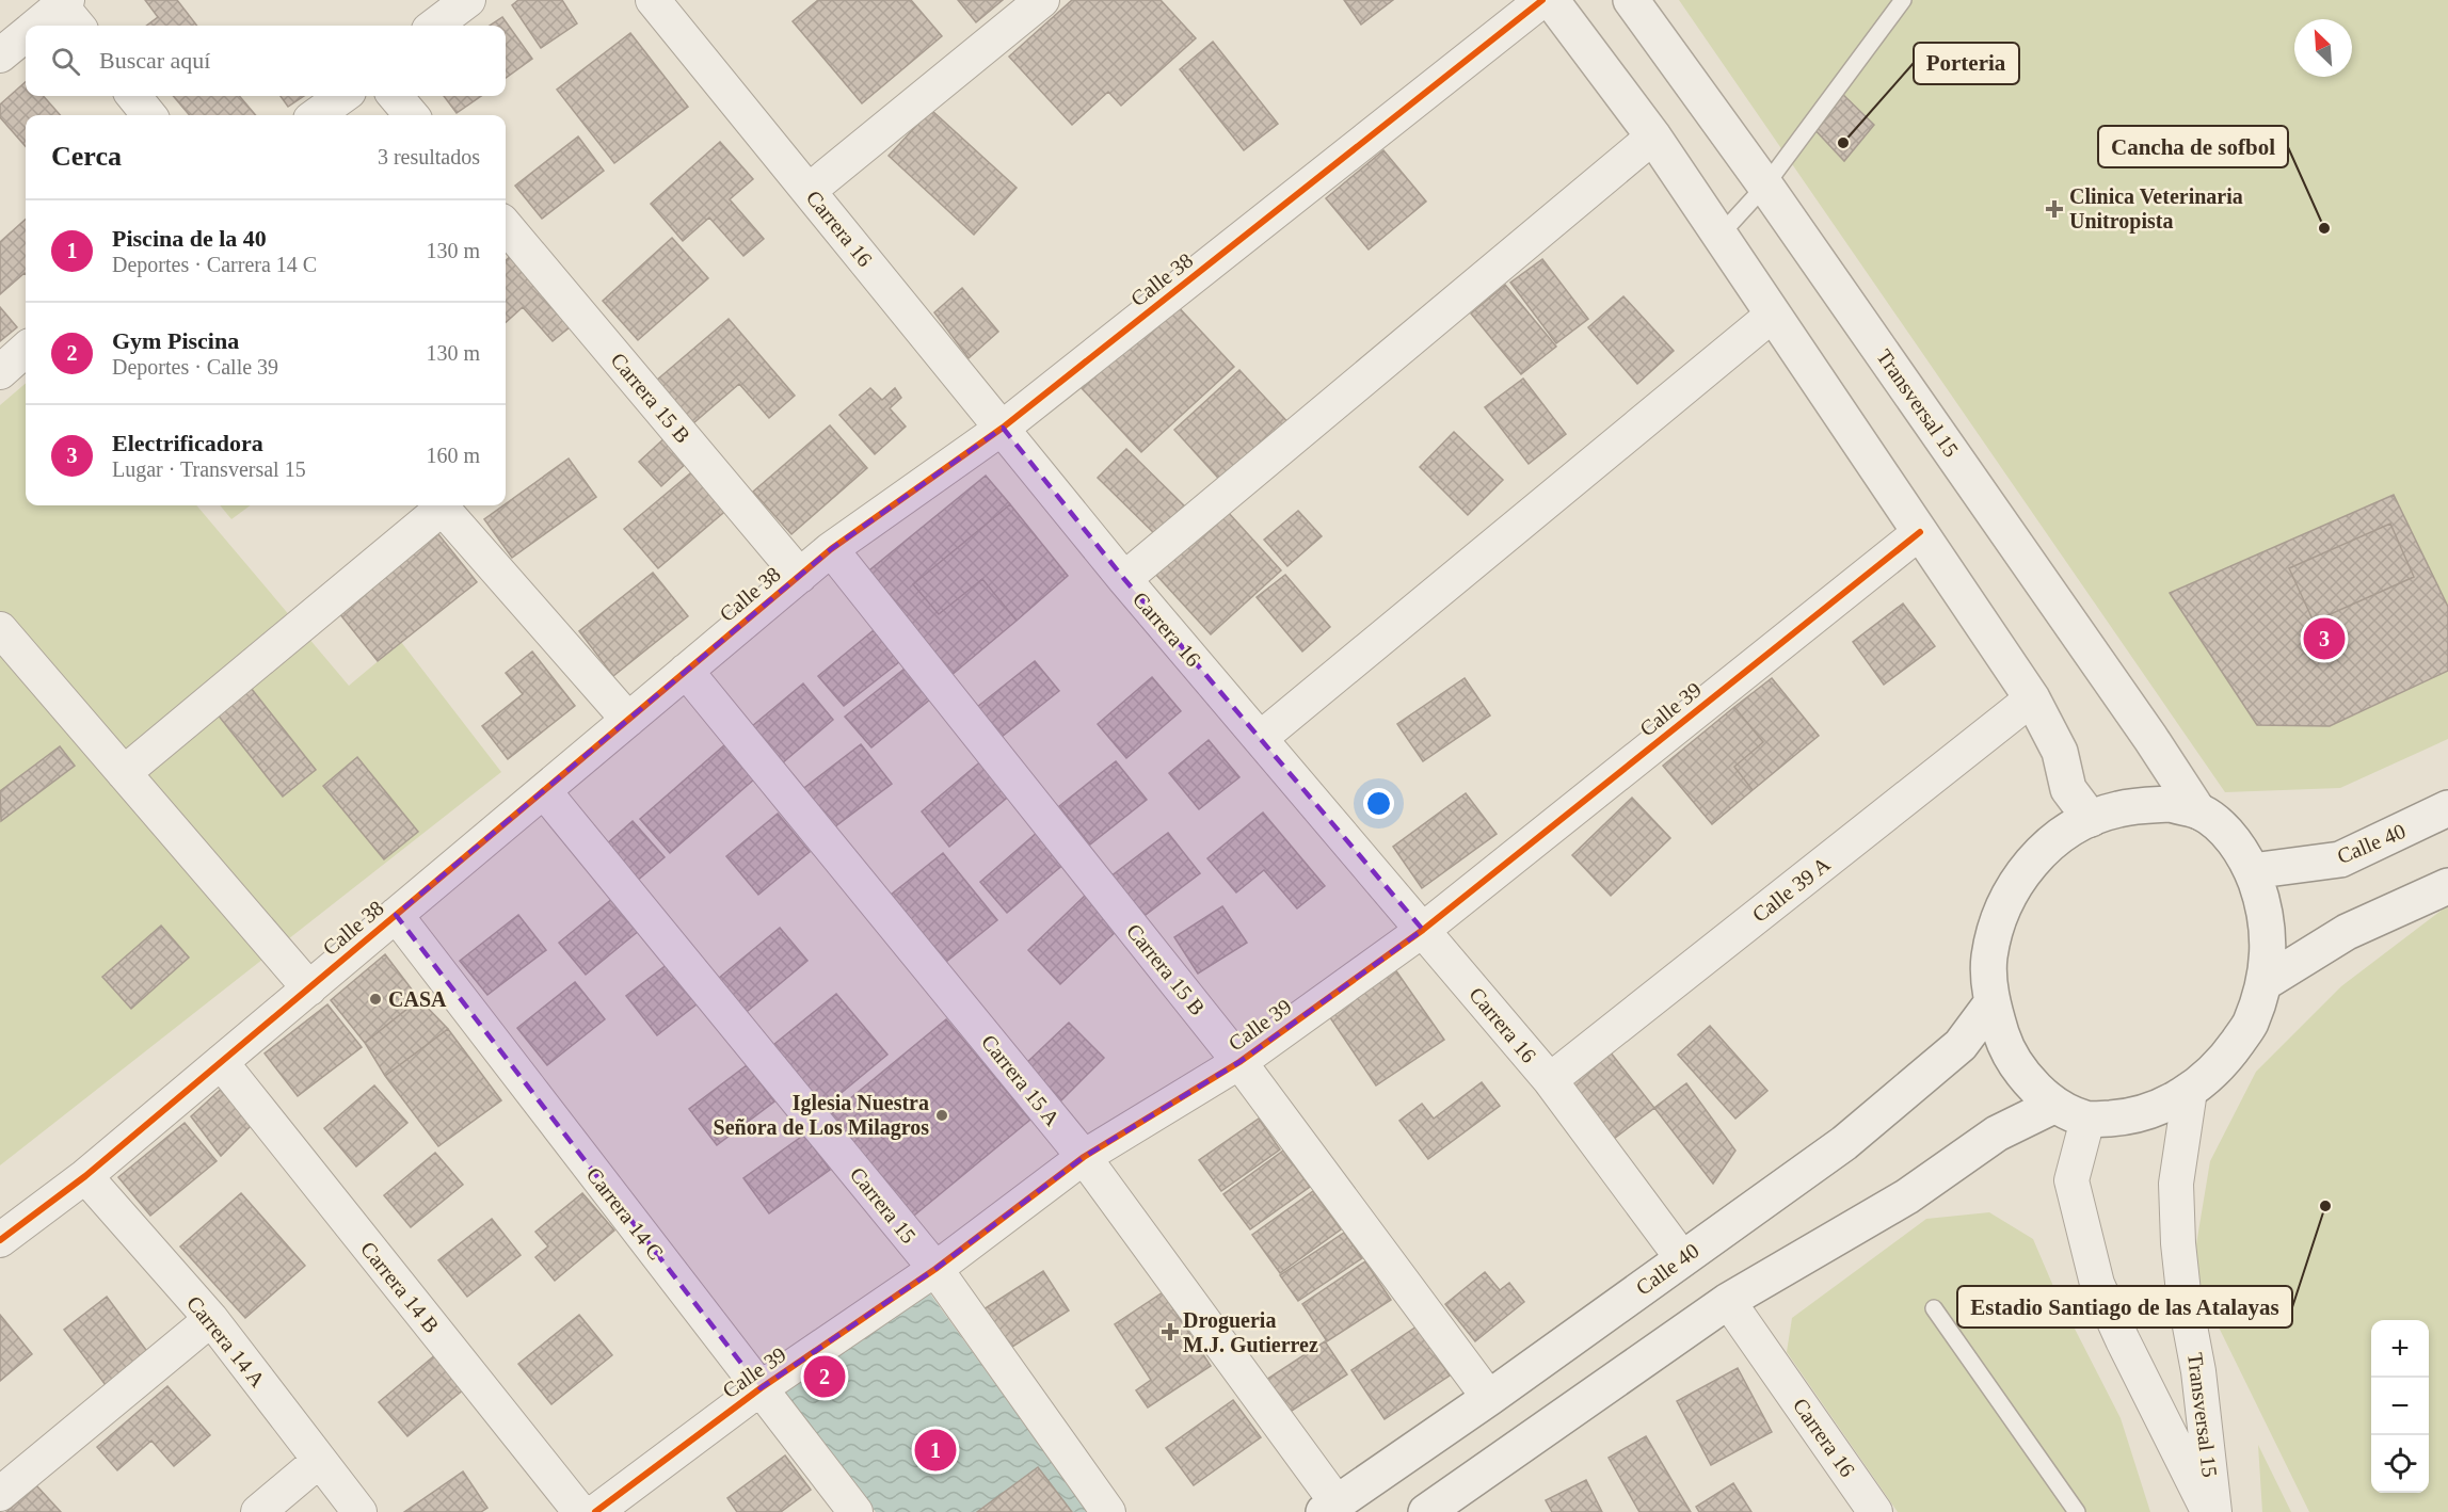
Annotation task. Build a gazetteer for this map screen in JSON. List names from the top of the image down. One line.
{"streets":{"main road":["Transversal 15","Calle 40"],"street":["Carrera 16","Calle 38","Carrera 15 B","Calle 39","Calle 39 A","Carrera 15 A","Carrera 15","Carrera 14 C","Carrera 14 B","Carrera 14 A"]},"crossings":[["Carrera 16","Calle 38"],["Carrera 16","Calle 39"],["Carrera 16","Calle 40"],["Carrera 16","Calle 39 A"],["Calle 38","Carrera 15 B"],["Calle 38","Carrera 15 A"],["Calle 38","Carrera 15"],["Calle 38","Carrera 14 C"],["Calle 38","Carrera 14 B"],["Calle 38","Carrera 14 A"],["Carrera 15 B","Calle 39"],["Carrera 15 B","Calle 40"],["Calle 39","Carrera 15 A"],["Calle 39","Carrera 15"],["Calle 39","Carrera 14 C"],["Calle 40","Carrera 15 A"]],"places":{"other":["Porteria","Cancha de sofbol","CASA","Iglesia Nuestra Señora de Los Milagros","Estadio Santiago de las Atalayas"],"health":["Clinica Veterinaria Unitropista","Drogueria M.J. Gutierrez"]},"north":"top left","page":{"search":"Buscar aquí","heading":["Cerca","3 resultados"],"list":[{"mark":"1","name":"Piscina de la 40","note":"Deportes · Carrera 14 C","value":"130 m"},{"mark":"2","name":"Gym Piscina","note":"Deportes · Calle 39","value":"130 m"},{"mark":"3","name":"Electrificadora","note":"Lugar · Transversal 15","value":"160 m"}],"pins":["3","2","1"],"map_buttons":["+","−"]}}
